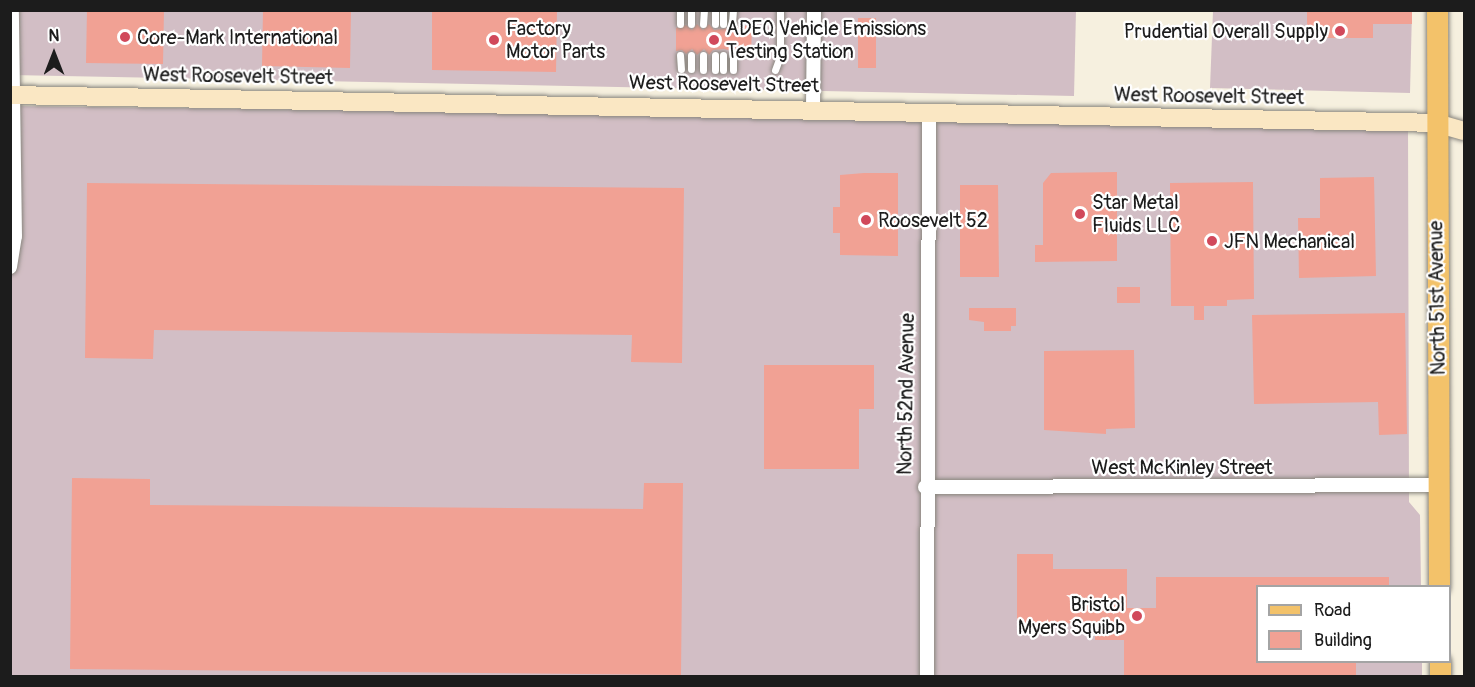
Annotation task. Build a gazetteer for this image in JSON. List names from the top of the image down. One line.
{"streets":{"main road":["North 51st Avenue"],"street":["West Roosevelt Street","North 52nd Avenue","West McKinley Street"]},"crossings":[["West Roosevelt Street","North 51st Avenue"],["West Roosevelt Street","North 52nd Avenue"],["North 51st Avenue","West McKinley Street"],["North 52nd Avenue","West McKinley Street"]],"places":["Prudential Overall Supply","Core-Mark International","Factory Motor Parts","ADEQ Vehicle Emissions Testing Station","Star Metal Fluids LLC","Roosevelt 52","JFN Mechanical","Bristol Myers Squibb"],"legend":["Road","Building"],"north":"top"}
